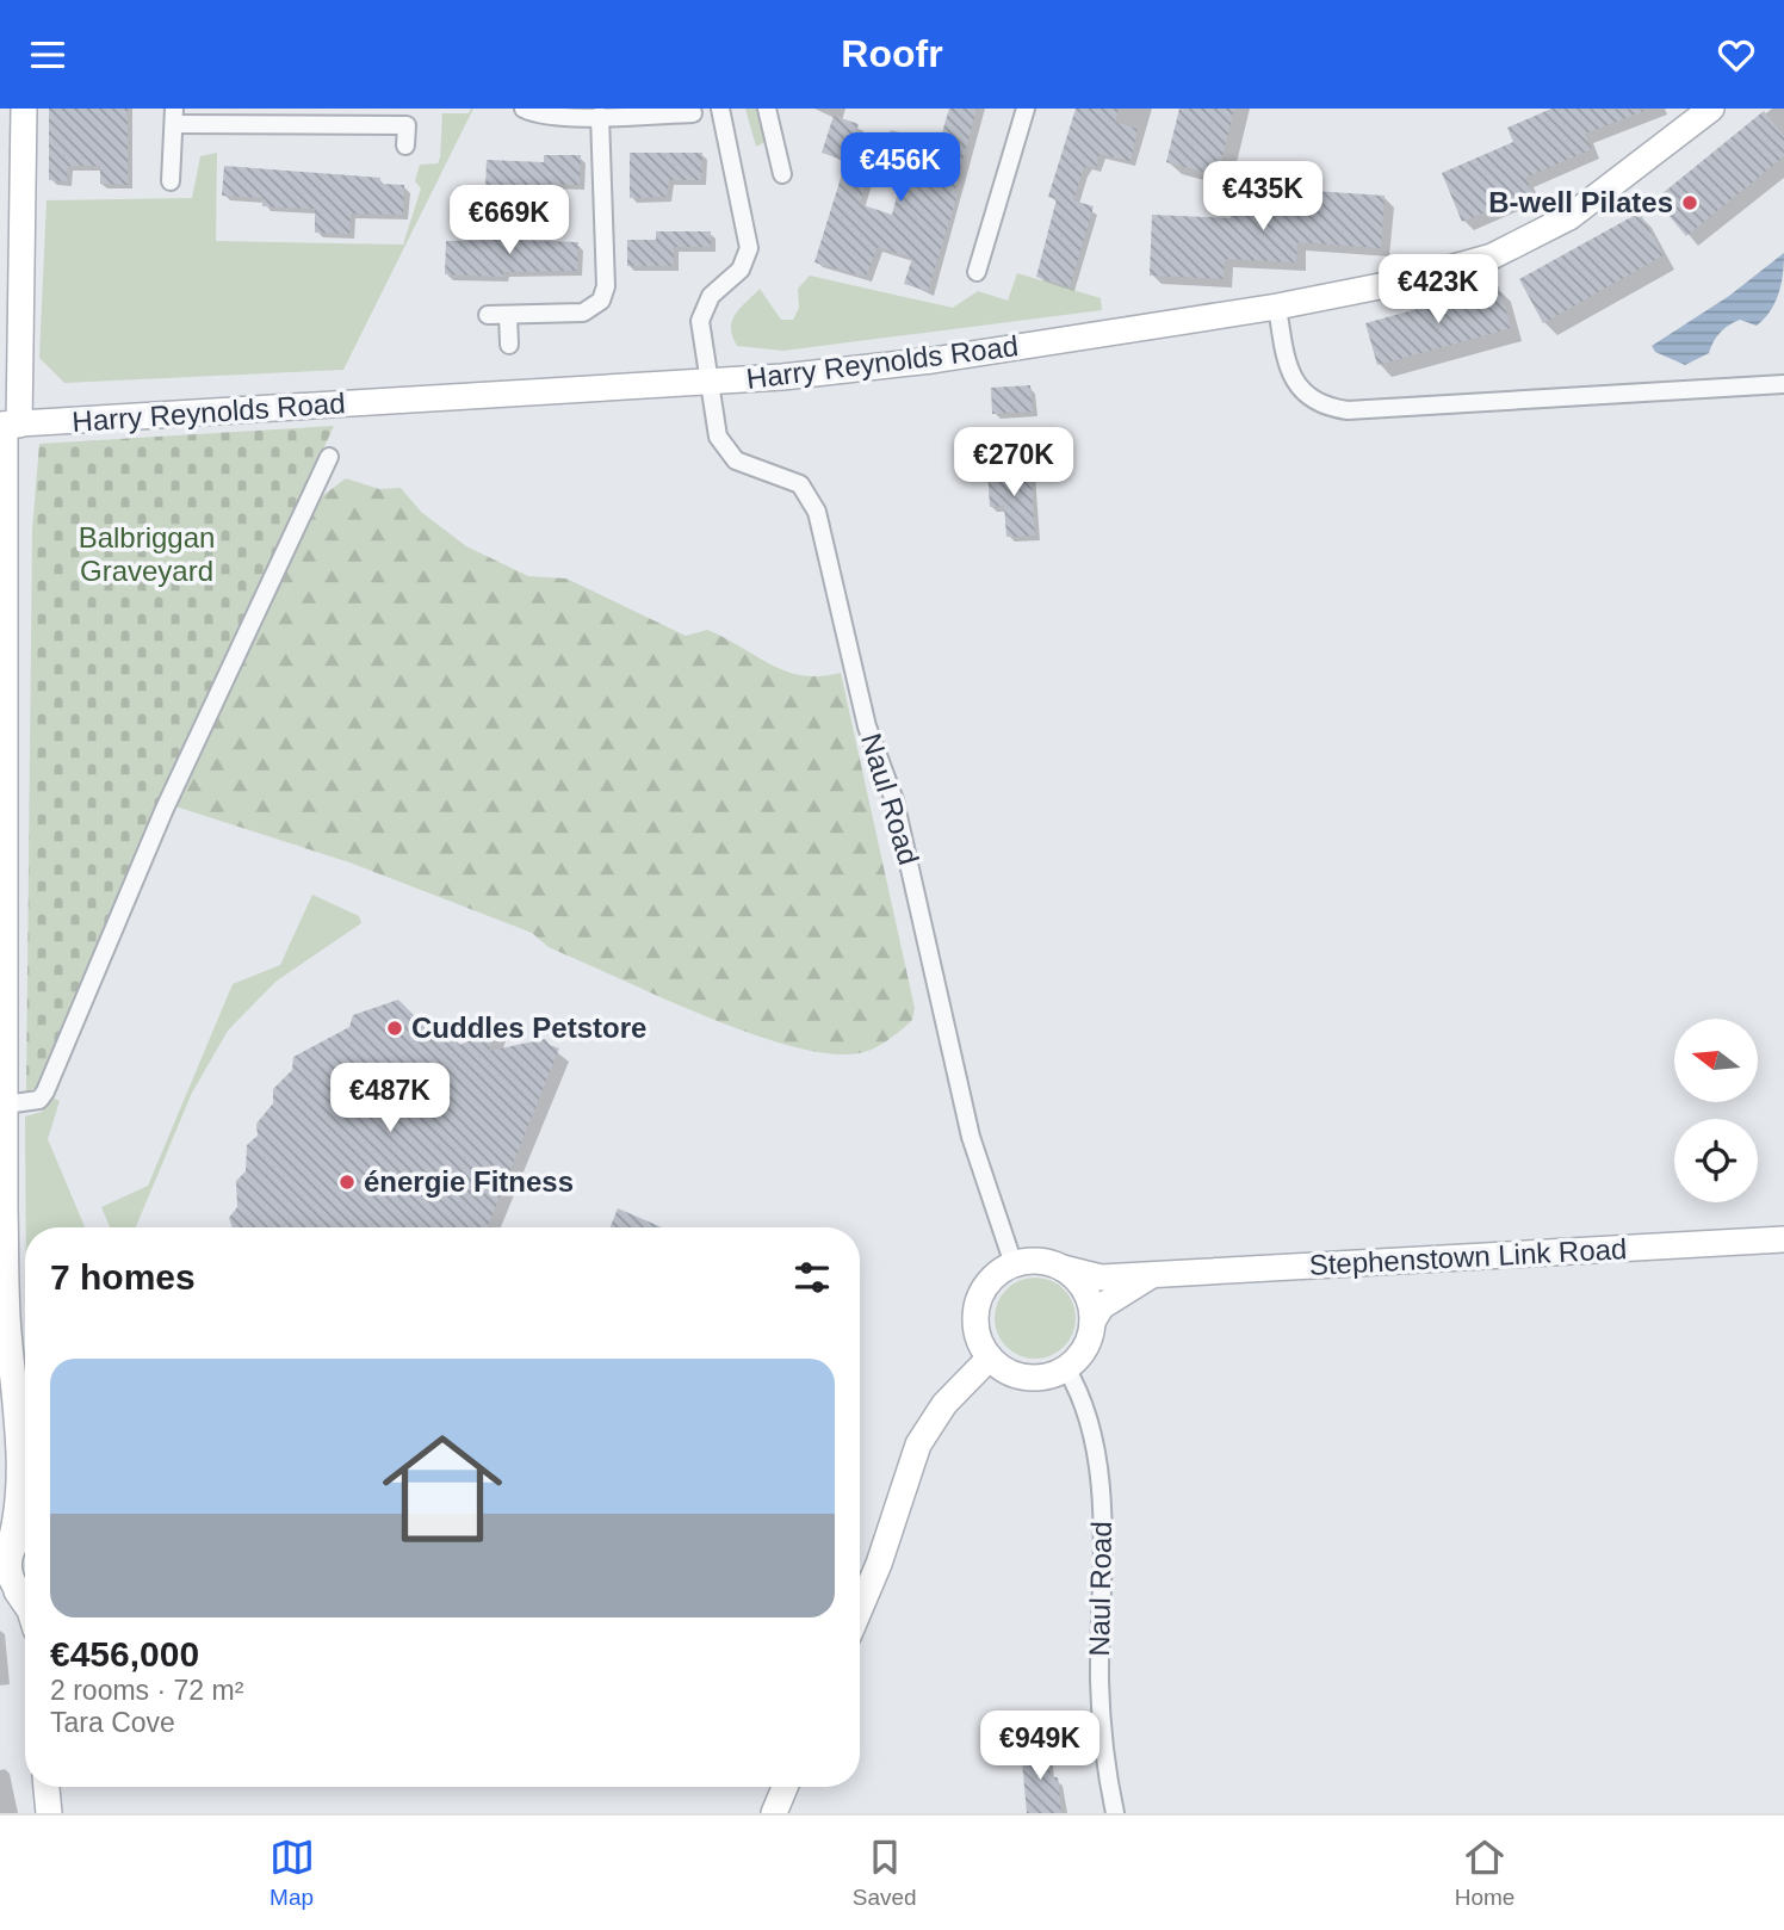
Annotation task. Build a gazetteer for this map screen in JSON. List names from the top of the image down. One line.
{"streets":{"street":["Harry Reynolds Road","Naul Road","Stephenstown Link Road"]},"crossings":[["Harry Reynolds Road","Naul Road"],["Naul Road","Stephenstown Link Road"]],"parks":["Balbriggan Graveyard"],"places":["B-well Pilates","Cuddles Petstore","énergie Fitness"],"north":"left","page":{"header":"Roofr","price":["€456K","€435K","€669K","€423K","€270K","€487K","€949K"],"heading":"7 homes","list":[{"name":"€456,000","note":"2 rooms · 72 m² · Tara Cove"}],"tabs":["Map","Saved","Home"]}}
